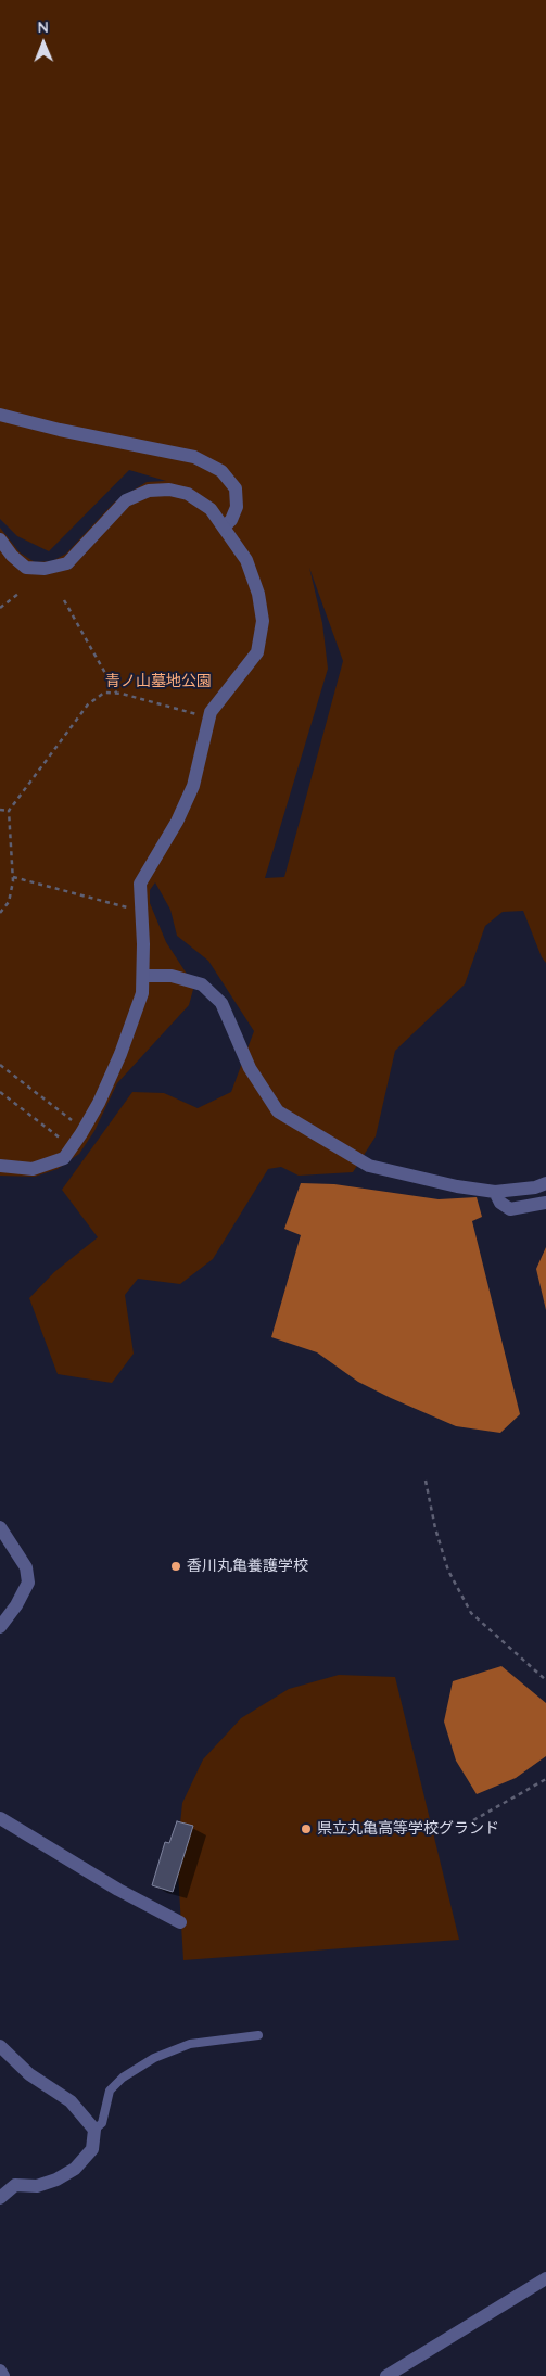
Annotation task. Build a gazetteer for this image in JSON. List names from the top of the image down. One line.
{"parks":["青ノ山墓地公園"],"places":["香川丸亀養護学校","県立丸亀高等学校グランド"],"north":"top"}
